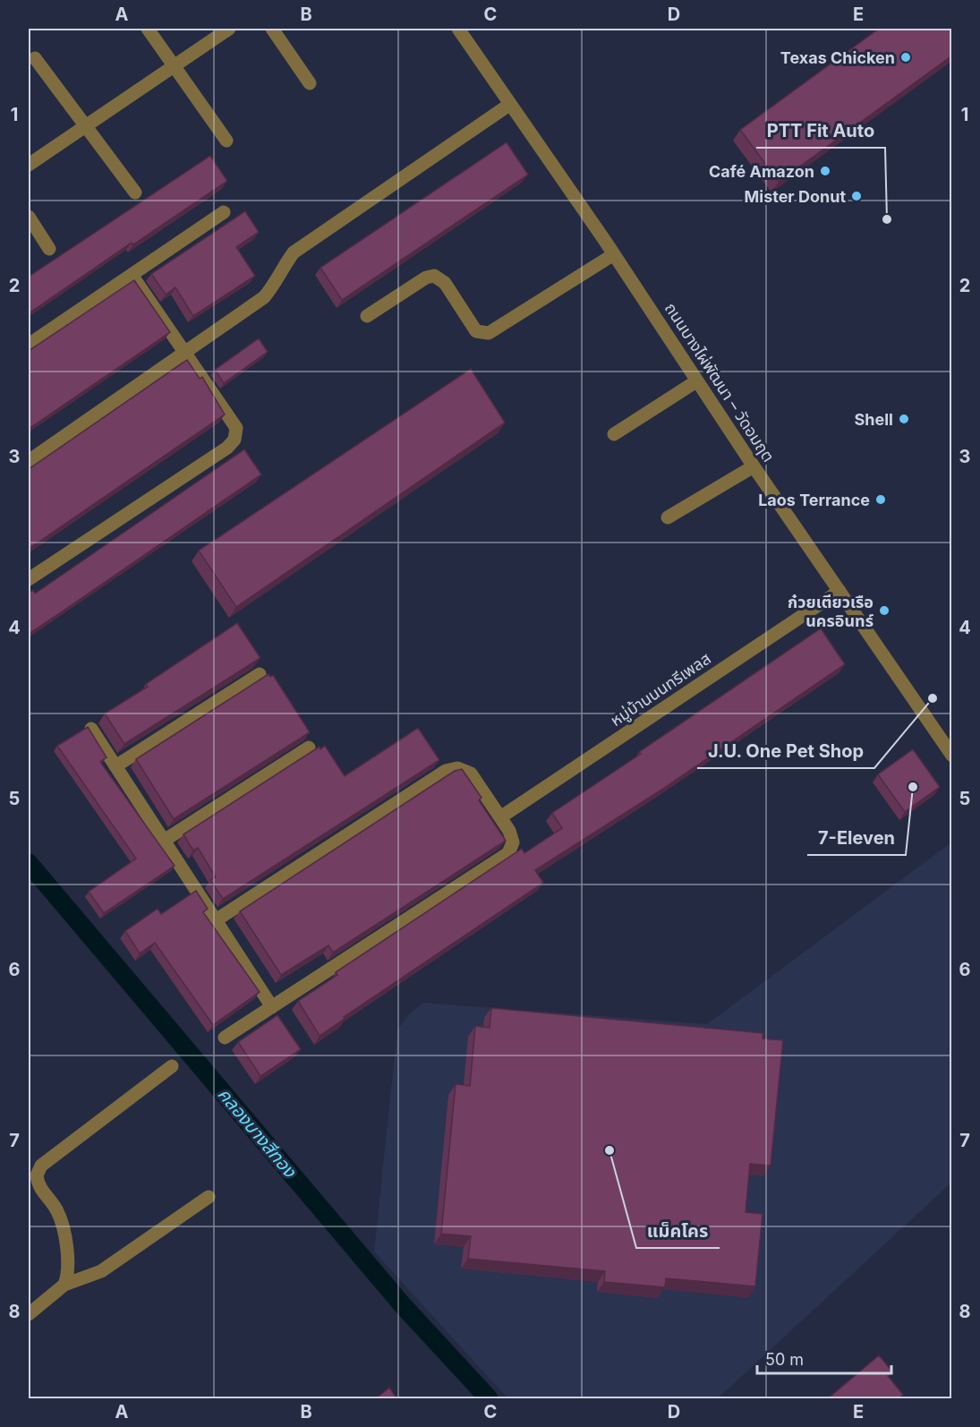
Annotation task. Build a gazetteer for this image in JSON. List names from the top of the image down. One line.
{"streets":{"street":["ถนนบางไผ่พัฒนา – วัดอมฤต","หมู่บ้านนนทรีเพลส"]},"crossings":[["ถนนบางไผ่พัฒนา – วัดอมฤต","หมู่บ้านนนทรีเพลส"]],"water":["คลองบางสีทอง"],"places":["Texas Chicken","Café Amazon","Mister Donut","PTT Fit Auto","Shell","Laos Terrance","ก๋วยเตียวเรือ นครอินทร์","J.U. One Pet Shop","7-Eleven","แม็คโคร"],"scale_bar":"50 m","grid":{"columns":["A","B","C","D","E"],"rows":["1","2","3","4","5","6","7","8"]}}
